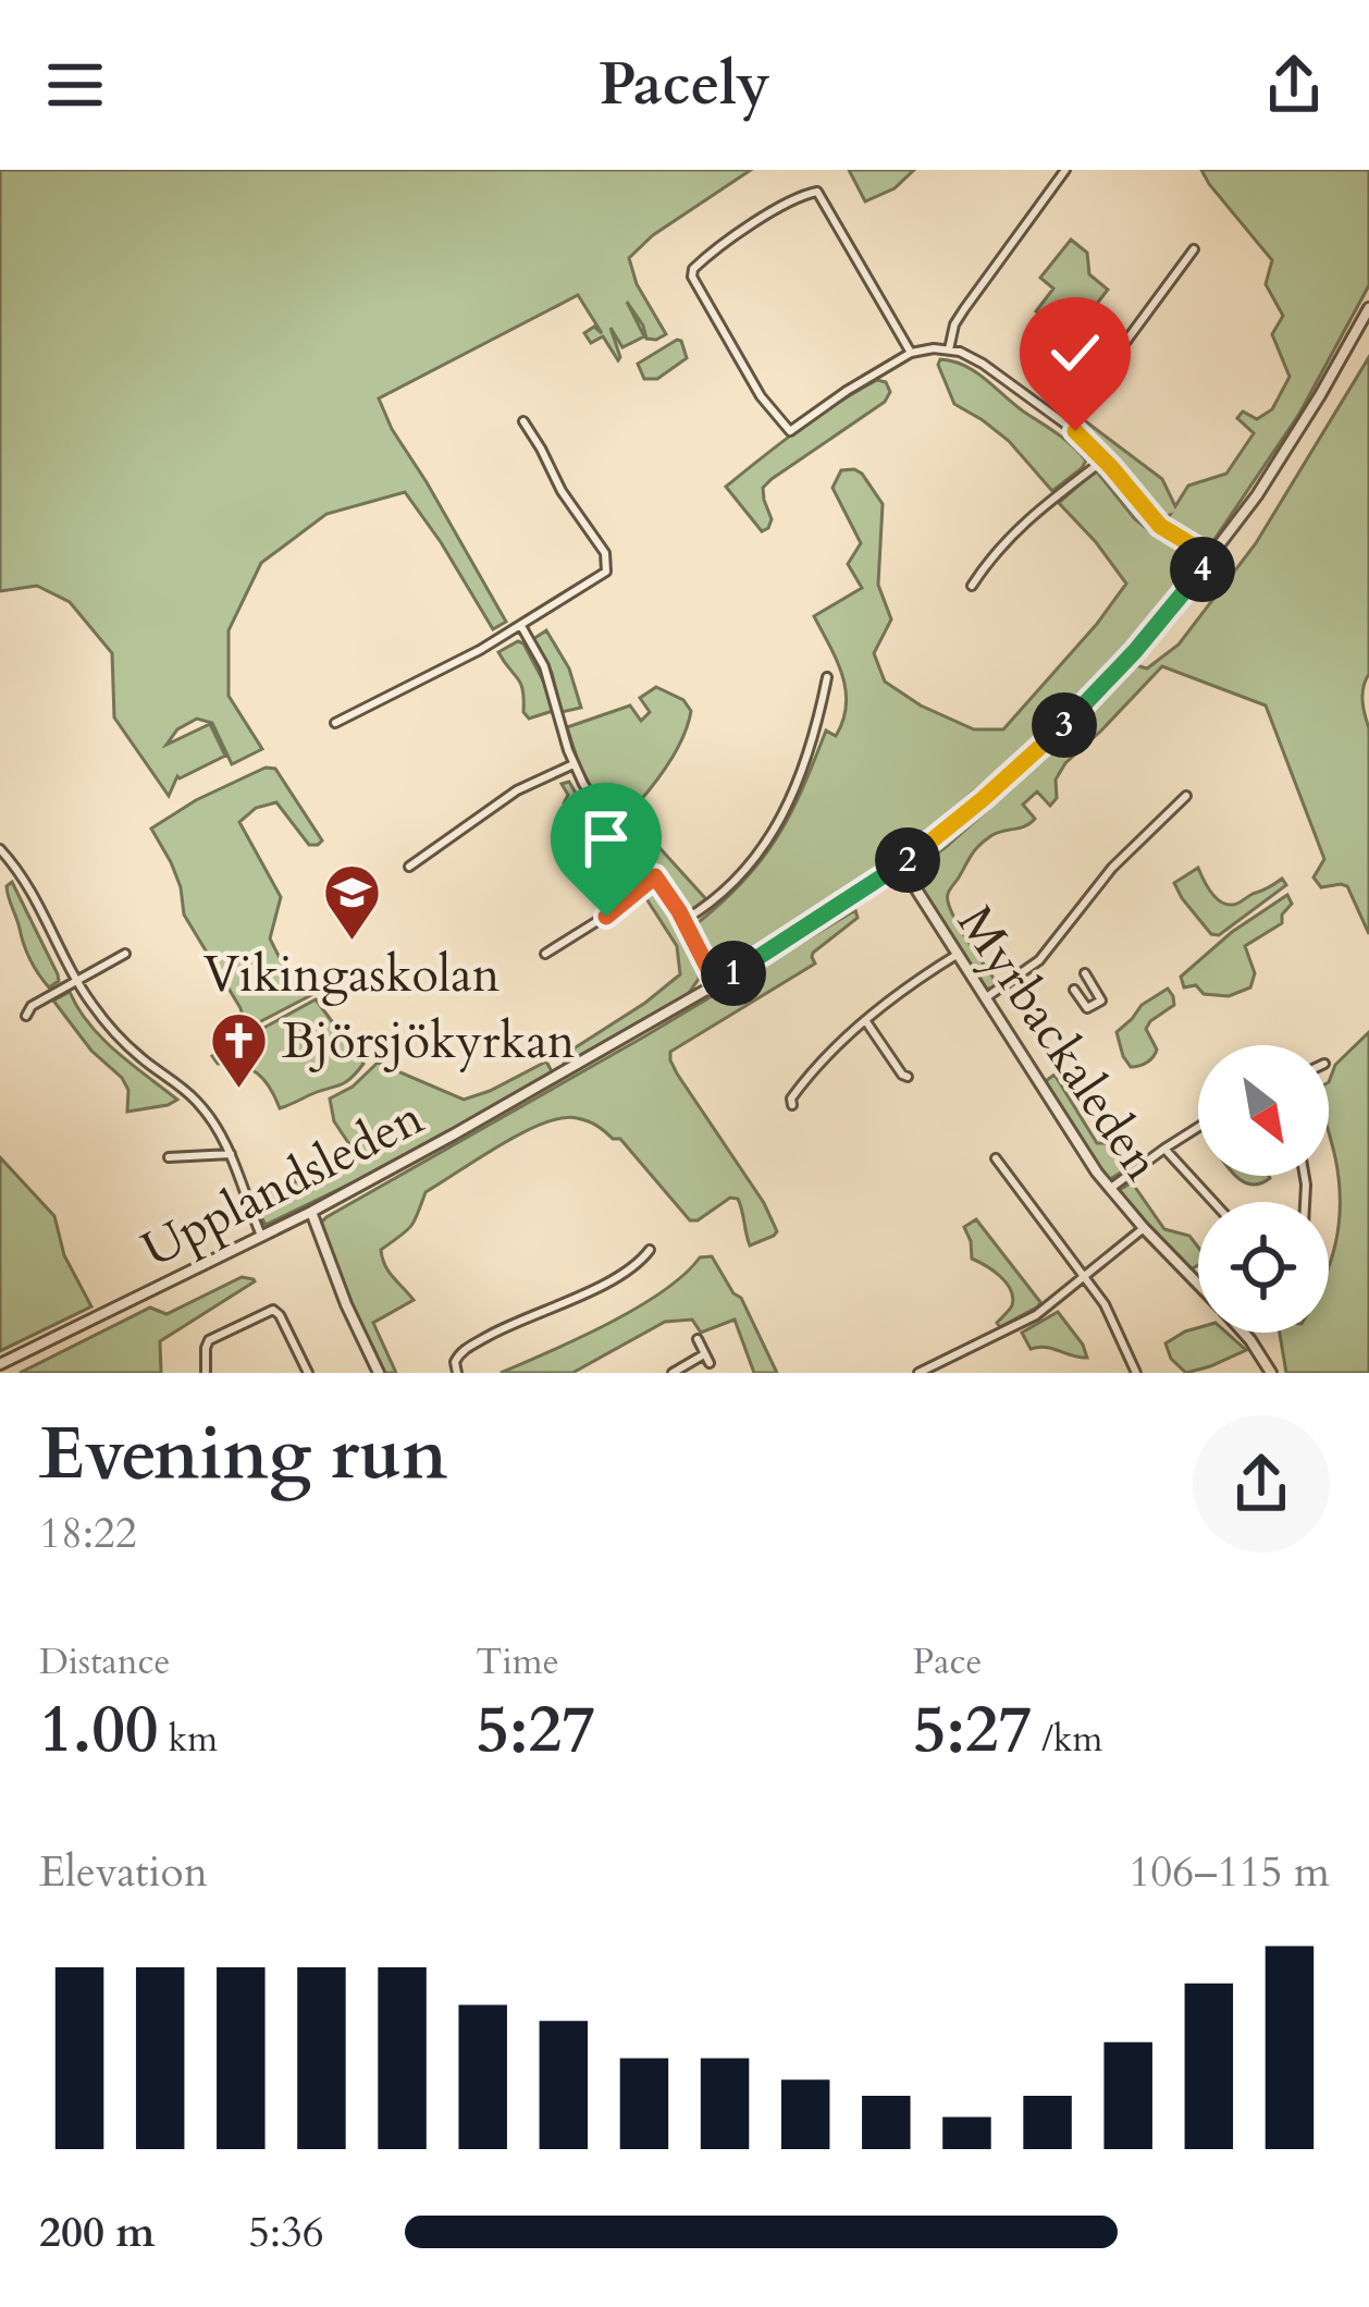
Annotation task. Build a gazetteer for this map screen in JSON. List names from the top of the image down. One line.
{"streets":{"street":["Myrbackaleden","Upplandsleden"]},"crossings":[["Myrbackaleden","Upplandsleden"]],"places":{"school or university":["Vikingaskolan"],"church":["Björsjökyrkan"]},"north":"bottom right","page":{"header":"Pacely","pins":["4","3","2","1"],"heading":["Evening run","18:22"],"stats":[["Distance","1.00 km"],["Time","5:27"],["Pace","5:27 /km"]],"chart":["Elevation","106–115 m"],"list":[{"name":"200 m","note":"5:36"}]}}
